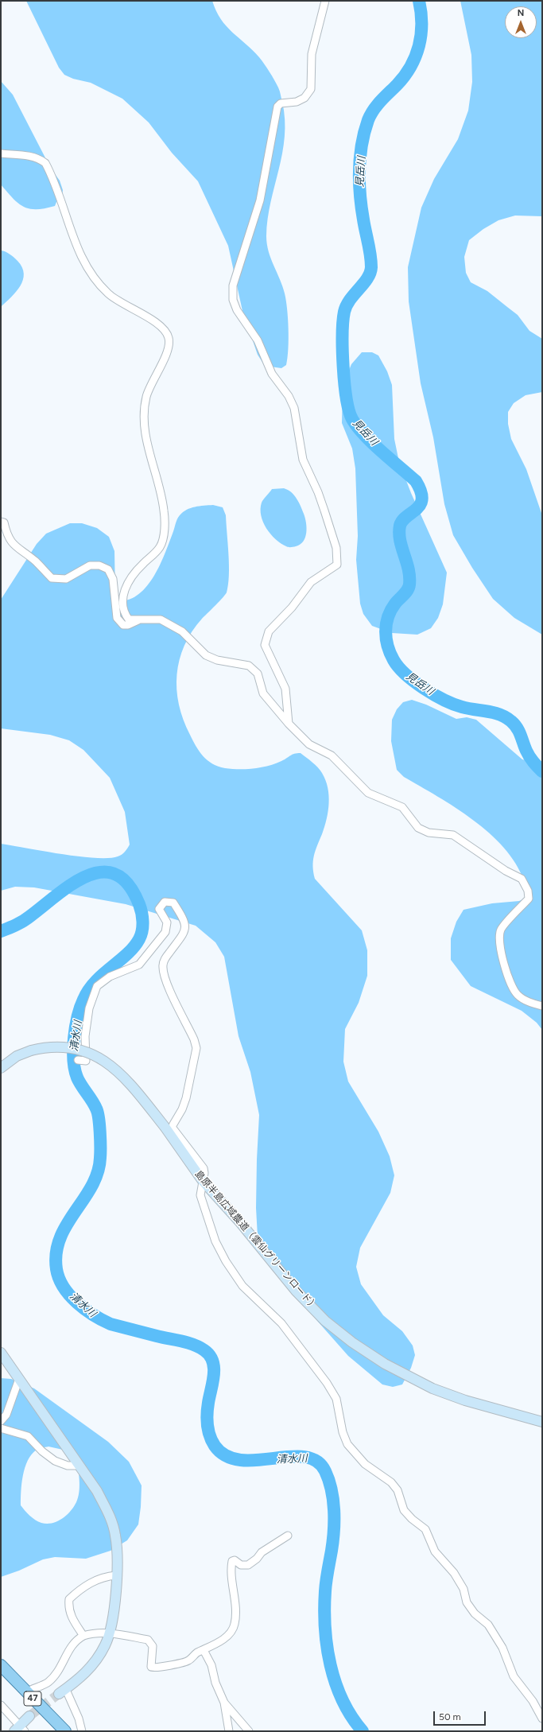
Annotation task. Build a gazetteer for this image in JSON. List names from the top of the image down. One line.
{"streets":{"main road":["47"],"street":["島原半島広域農道（雲仙グリーンロード）"]},"water":["見岳川","清水川"],"scale_bar":"50 m","north":"top"}
